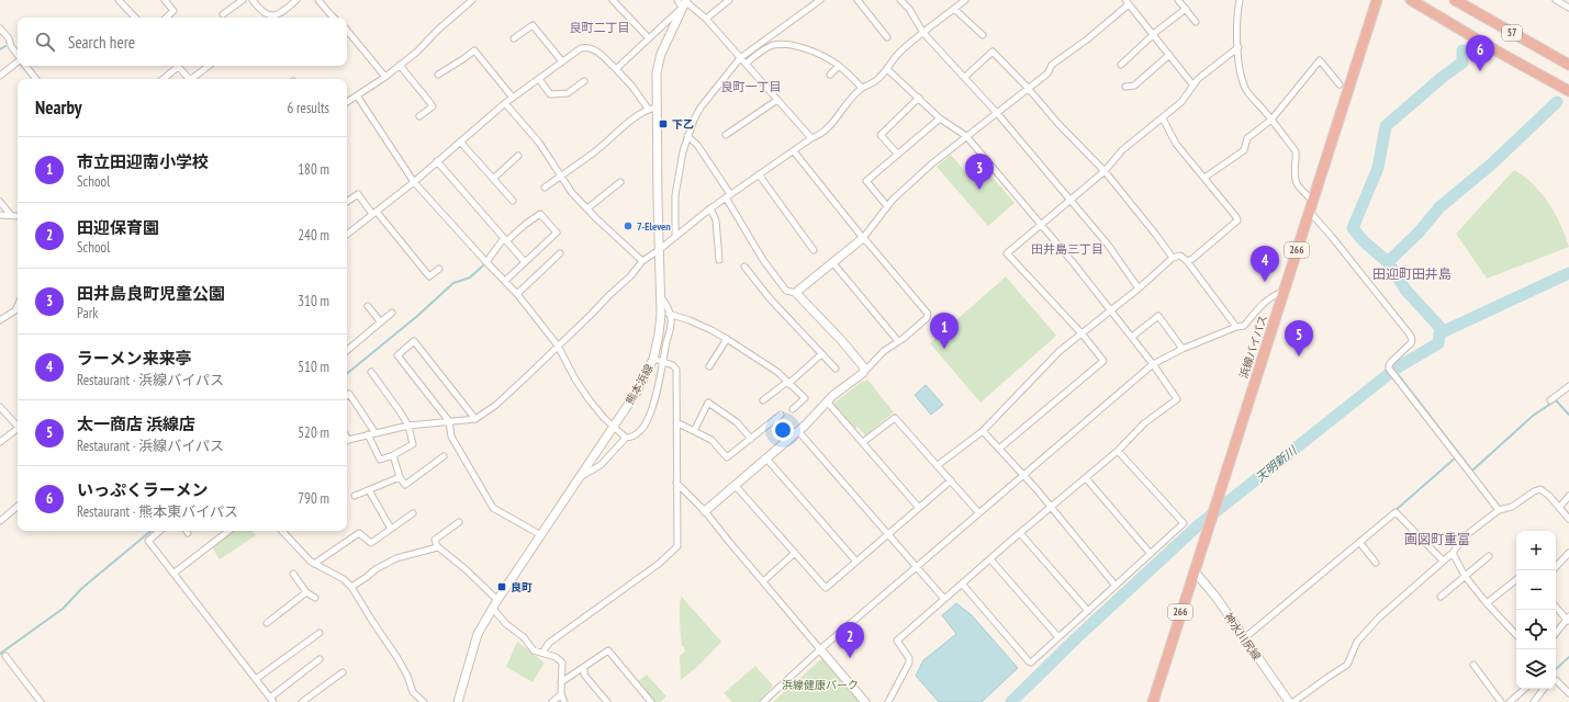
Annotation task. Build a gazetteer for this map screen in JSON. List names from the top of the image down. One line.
{"streets":{"highway":["57","266","浜線バイパス"],"main road":["熊本浜線","神水川尻線"]},"crossings":[["浜線バイパス","神水川尻線"]],"districts":["良町二丁目","良町一丁目","田井島三丁目","田迎町田井島","画図町重富"],"water":["天明新川"],"parks":["浜線健康パーク"],"places":{"transit":["下乙","良町"],"other":["7-Eleven"]},"page":{"search":"Search here","pins":["6","3","4","1","5","2"],"heading":["Nearby","6 results"],"list":[{"mark":"1","name":"市立田迎南小学校","note":"School","value":"180 m"},{"mark":"2","name":"田迎保育園","note":"School","value":"240 m"},{"mark":"3","name":"田井島良町児童公園","note":"Park","value":"310 m"},{"mark":"4","name":"ラーメン来来亭","note":"Restaurant · 浜線バイパス","value":"510 m"},{"mark":"5","name":"太一商店 浜線店","note":"Restaurant · 浜線バイパス","value":"520 m"},{"mark":"6","name":"いっぷくラーメン","note":"Restaurant · 熊本東バイパス","value":"790 m"}],"map_buttons":["+","−"]}}
